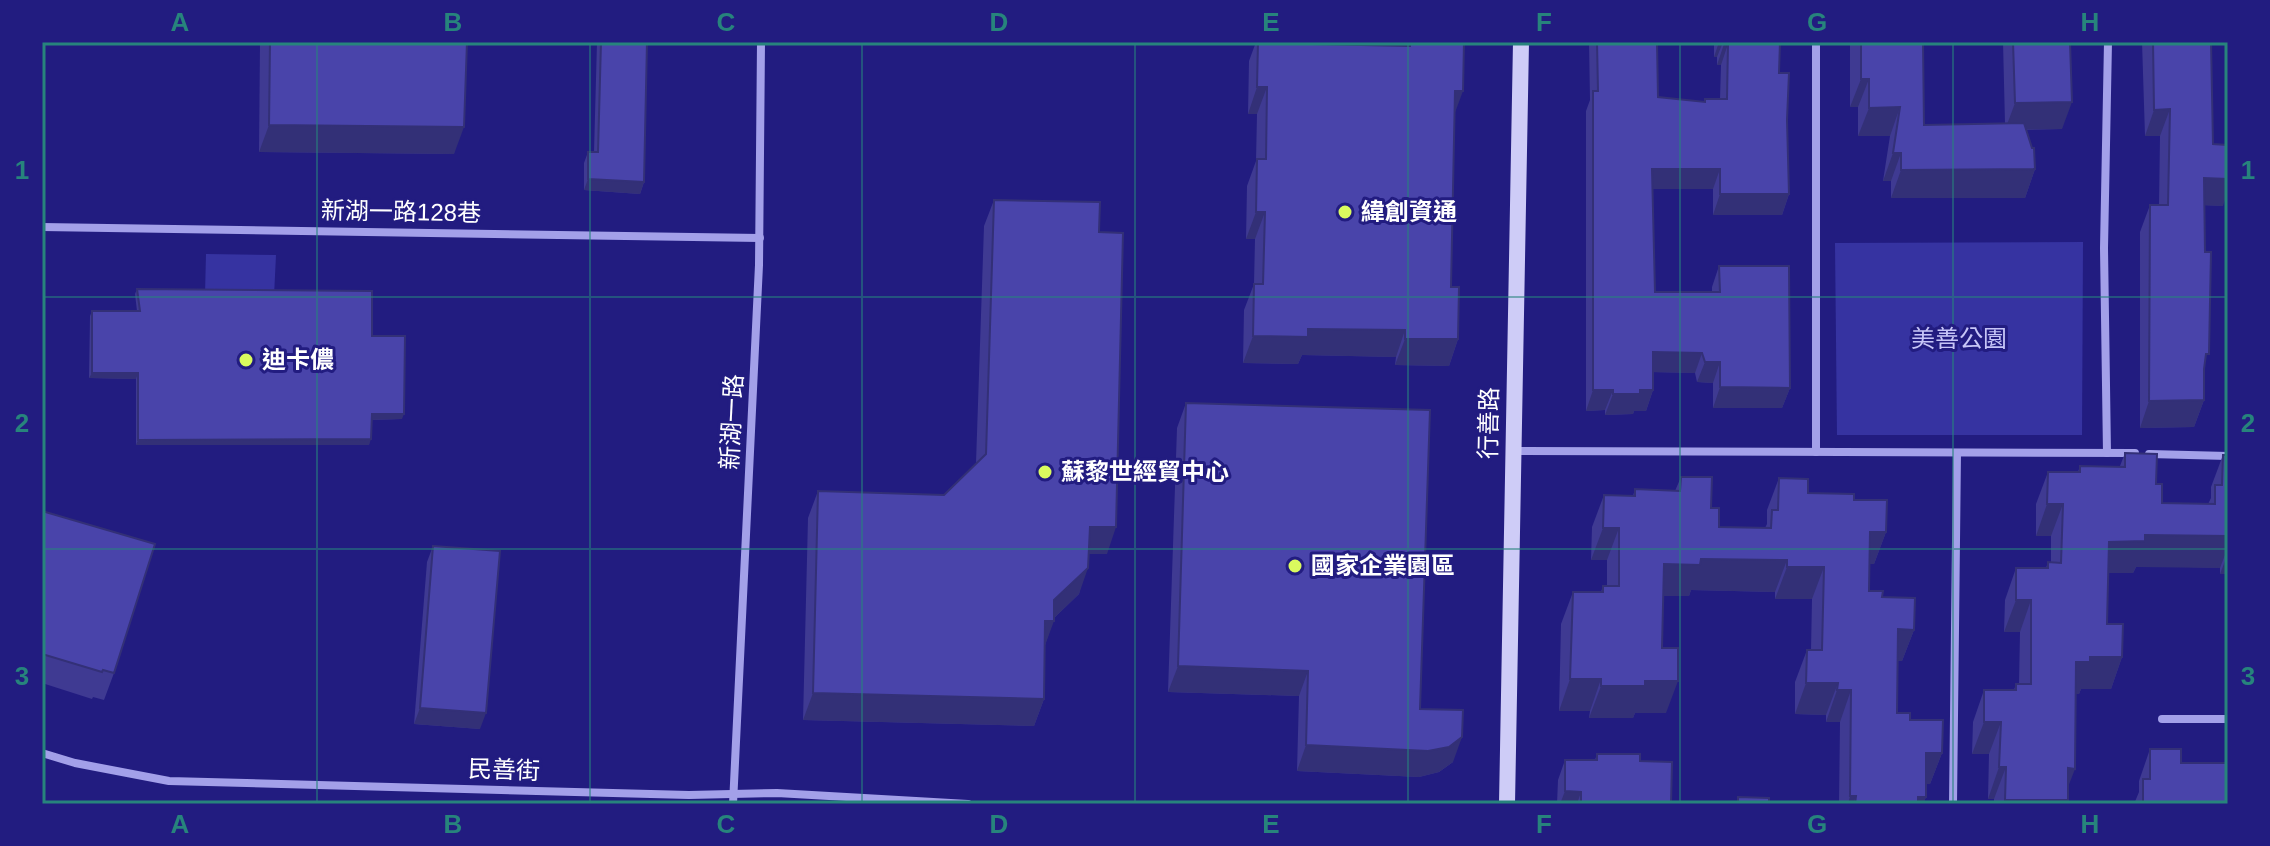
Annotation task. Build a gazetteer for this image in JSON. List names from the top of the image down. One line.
{"streets":{"street":["新湖一路128巷","新湖一路","行善路","民善街"]},"crossings":[["新湖一路128巷","新湖一路"],["新湖一路","民善街"]],"parks":["美善公園"],"places":["緯創資通","迪卡儂","蘇黎世經貿中心","國家企業園區"],"grid":{"columns":["A","B","C","D","E","F","G","H"],"rows":["1","2","3"]}}
